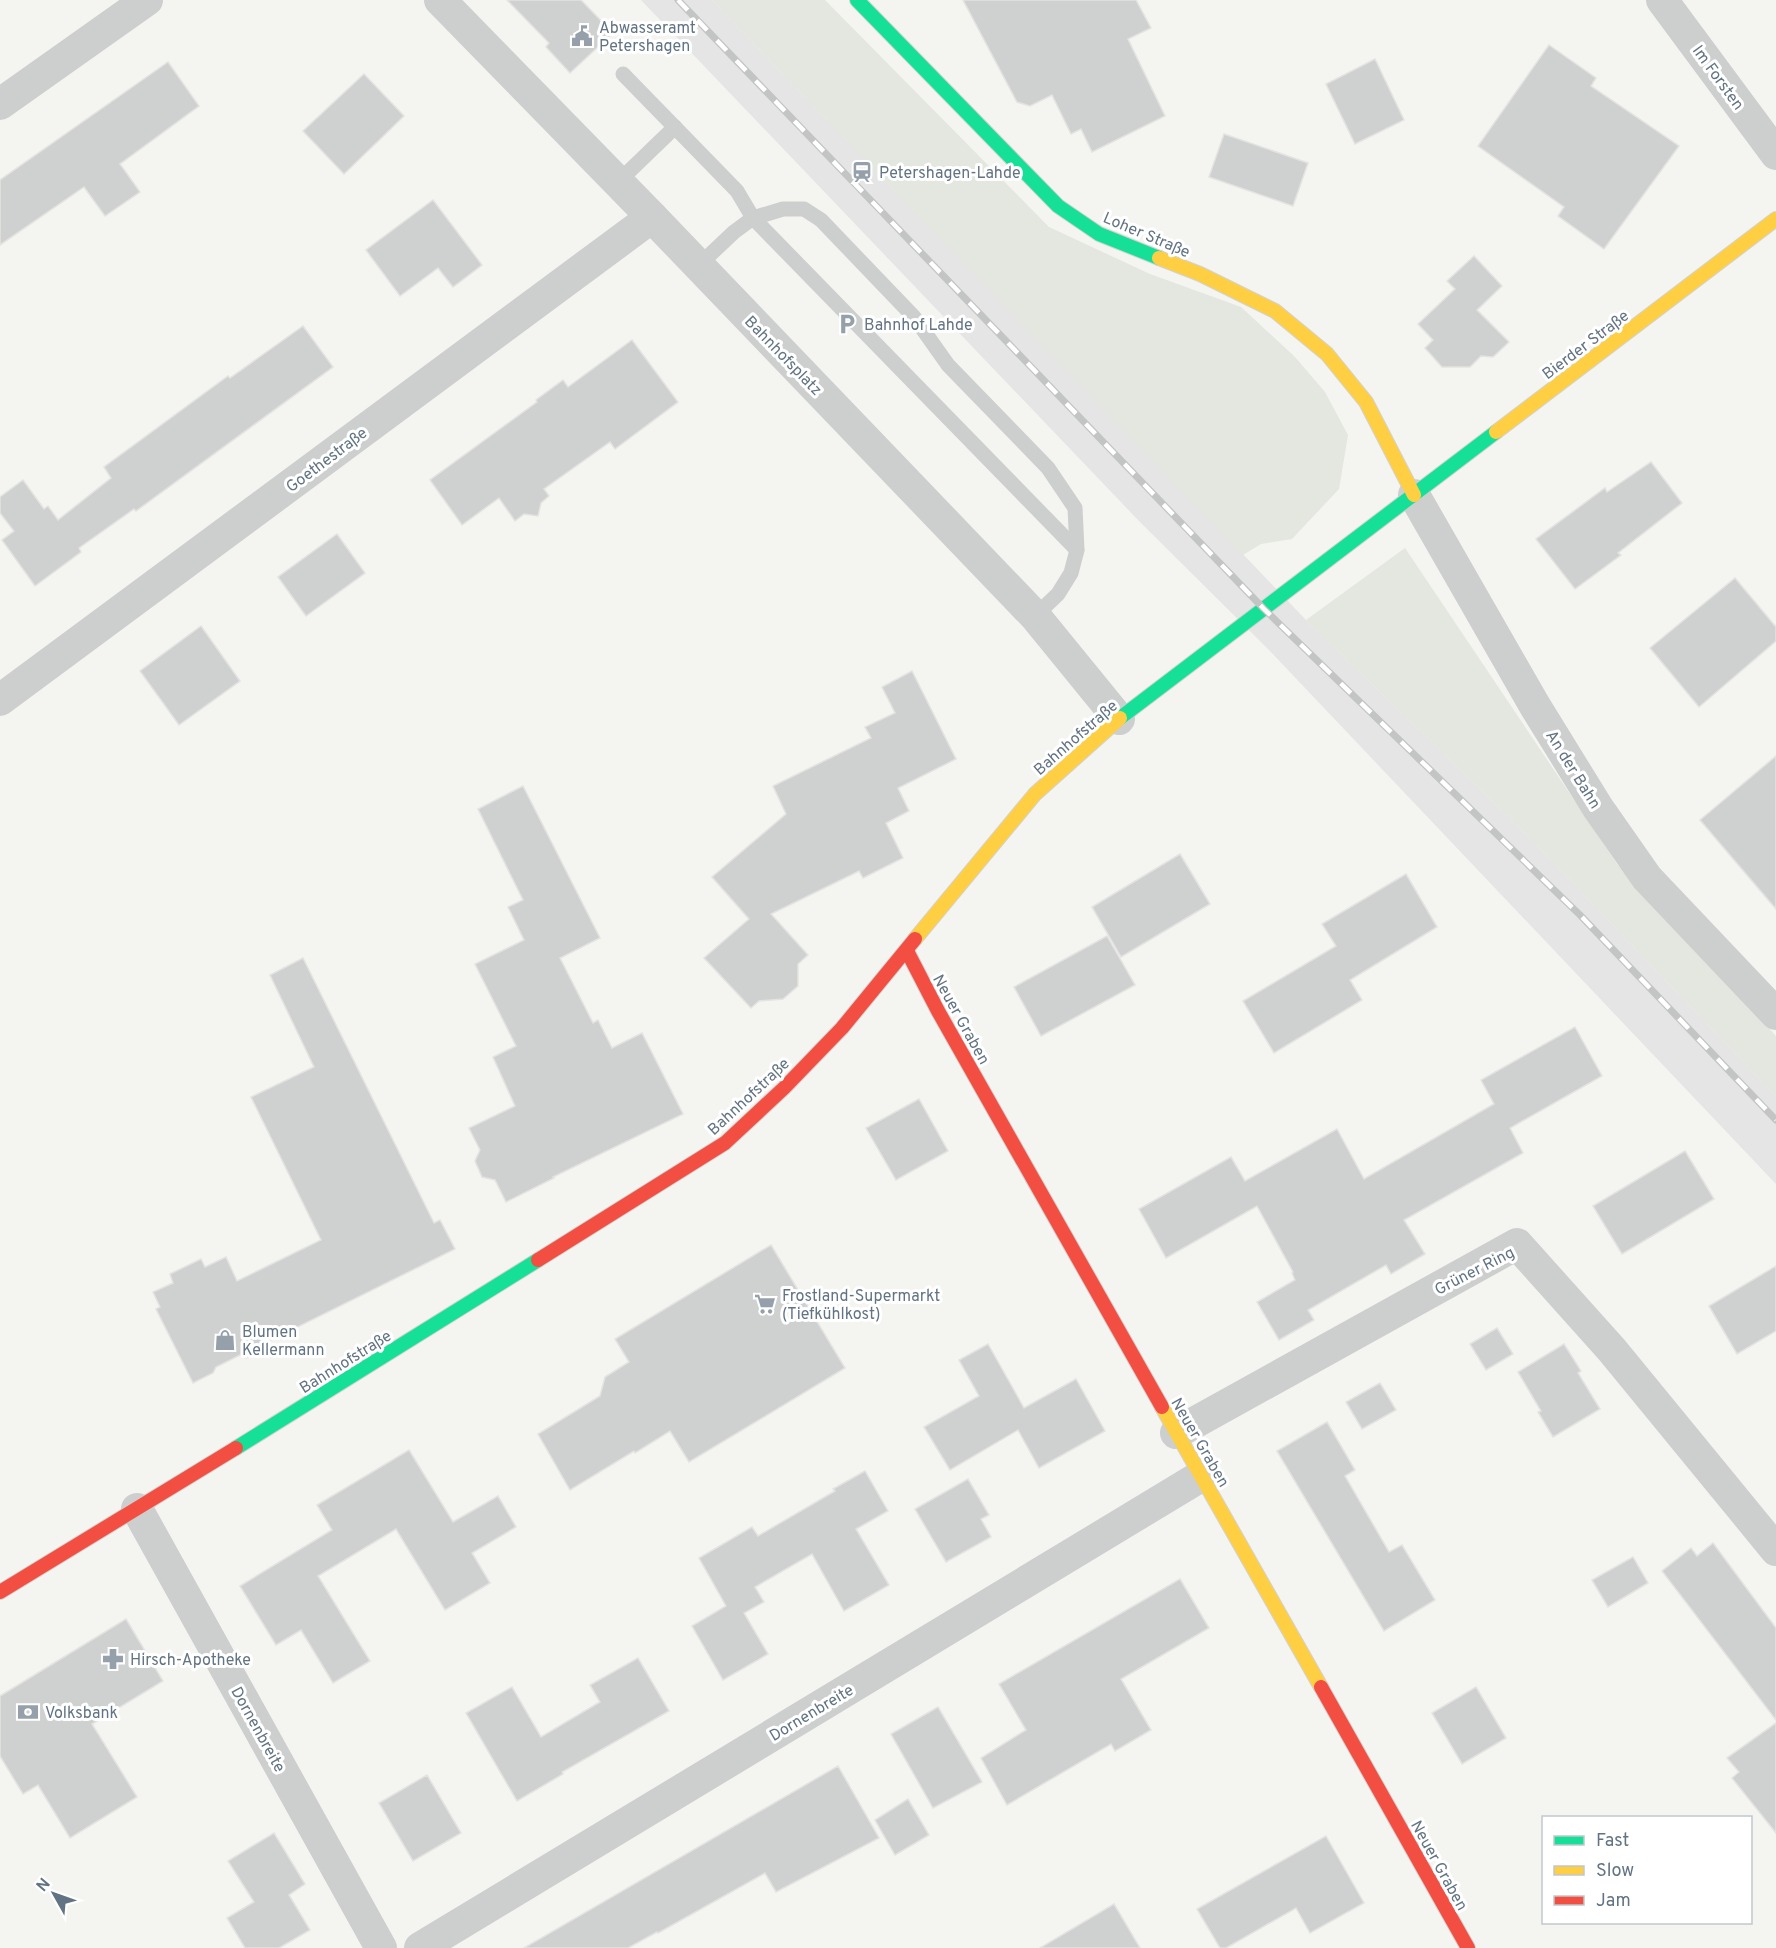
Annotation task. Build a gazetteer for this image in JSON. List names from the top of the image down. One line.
{"streets":{"street":["Im Forsten","Loher Straße","Bierder Straße","Bahnhofsplatz","Goethestraße","Bahnhofstraße","An der Bahn","Neuer Graben","Grüner Ring","Dornenbreite"]},"crossings":[["Loher Straße","Bierder Straße"],["Loher Straße","Bahnhofstraße"],["Loher Straße","An der Bahn"],["Bierder Straße","Bahnhofstraße"],["Bierder Straße","An der Bahn"],["Bahnhofsplatz","Goethestraße"],["Bahnhofsplatz","Bahnhofstraße"],["Bahnhofstraße","An der Bahn"],["Bahnhofstraße","Neuer Graben"],["Bahnhofstraße","Dornenbreite"],["Neuer Graben","Grüner Ring"],["Neuer Graben","Dornenbreite"]],"places":{"public building":["Abwasseramt Petershagen"],"station":["Petershagen-Lahde"],"parking":["Bahnhof Lahde"],"supermarket":["Frostland-Supermarkt (Tiefkühlkost)"],"shop":["Blumen Kellermann"],"pharmacy":["Hirsch-Apotheke"],"bank":["Volksbank"]},"legend":["Fast","Slow","Jam"],"north":"top left"}
